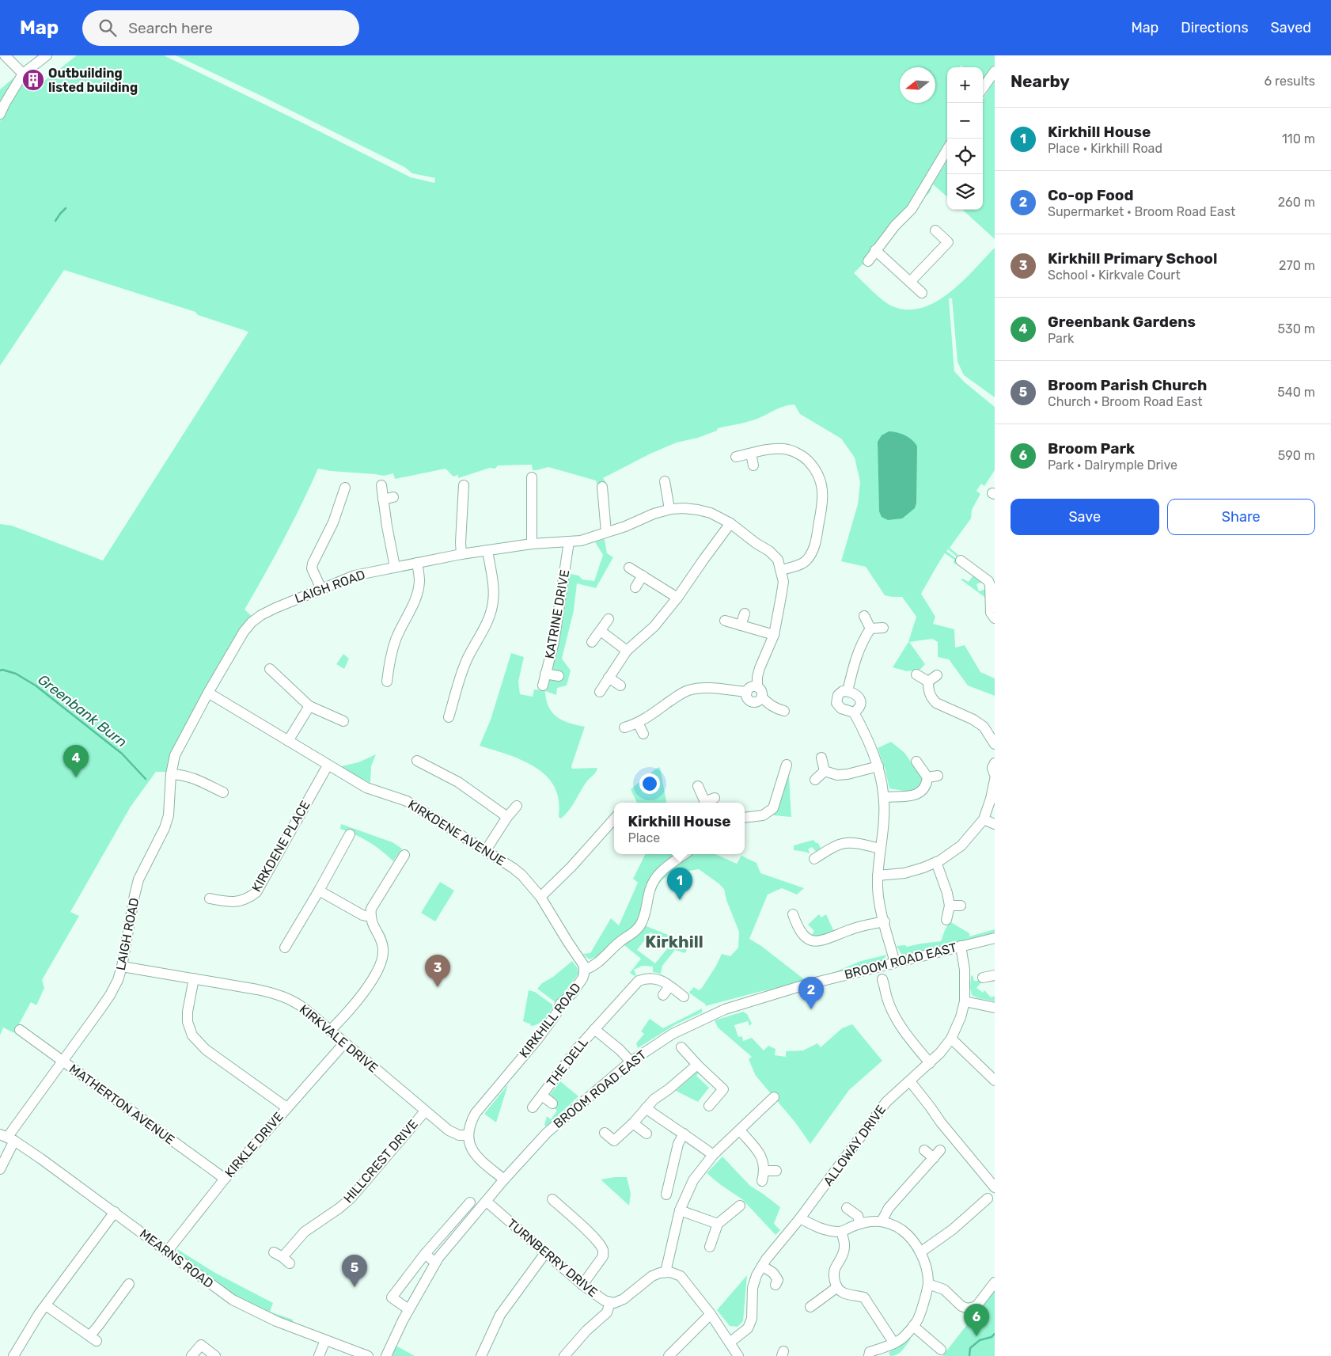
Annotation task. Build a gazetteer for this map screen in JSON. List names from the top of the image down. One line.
{"streets":{"street":["LAIGH ROAD","KATRINE DRIVE","KIRKDENE AVENUE","KIRKDENE PLACE","BROOM ROAD EAST","KIRKHILL ROAD","KIRKVALE DRIVE","THE DELL","MATHERTON AVENUE","KIRKLE DRIVE","ALLOWAY DRIVE","HILLCREST DRIVE","TURNBERRY DRIVE","MEARNS ROAD"]},"crossings":[["LAIGH ROAD","KATRINE DRIVE"],["LAIGH ROAD","KIRKDENE AVENUE"],["LAIGH ROAD","KIRKVALE DRIVE"],["LAIGH ROAD","MATHERTON AVENUE"],["LAIGH ROAD","MEARNS ROAD"],["KIRKDENE AVENUE","KIRKDENE PLACE"],["KIRKDENE AVENUE","KIRKHILL ROAD"],["BROOM ROAD EAST","THE DELL"],["BROOM ROAD EAST","ALLOWAY DRIVE"],["BROOM ROAD EAST","TURNBERRY DRIVE"],["KIRKHILL ROAD","KIRKVALE DRIVE"],["KIRKVALE DRIVE","KIRKLE DRIVE"],["KIRKVALE DRIVE","HILLCREST DRIVE"],["MATHERTON AVENUE","KIRKLE DRIVE"],["KIRKLE DRIVE","MEARNS ROAD"]],"districts":["Kirkhill"],"water":["Greenbank Burn"],"places":{"building":["Outbuilding listed building"]},"north":"left","page":{"header":"Map","search":"Search here","nav":["Map","Directions","Saved"],"heading":["Nearby","6 results"],"map_buttons":["+","−"],"list":[{"mark":"1","name":"Kirkhill House","note":"Place · Kirkhill Road","value":"110 m"},{"mark":"2","name":"Co-op Food","note":"Supermarket · Broom Road East","value":"260 m"},{"mark":"3","name":"Kirkhill Primary School","note":"School · Kirkvale Court","value":"270 m"},{"mark":"4","name":"Greenbank Gardens","note":"Park","value":"530 m"},{"mark":"5","name":"Broom Parish Church","note":"Church · Broom Road East","value":"540 m"},{"mark":"6","name":"Broom Park","note":"Park · Dalrymple Drive","value":"590 m"}],"buttons":["Save","Share"],"pins":["4","1","3","2","5","6"],"popup":["Kirkhill House","Place"]}}
